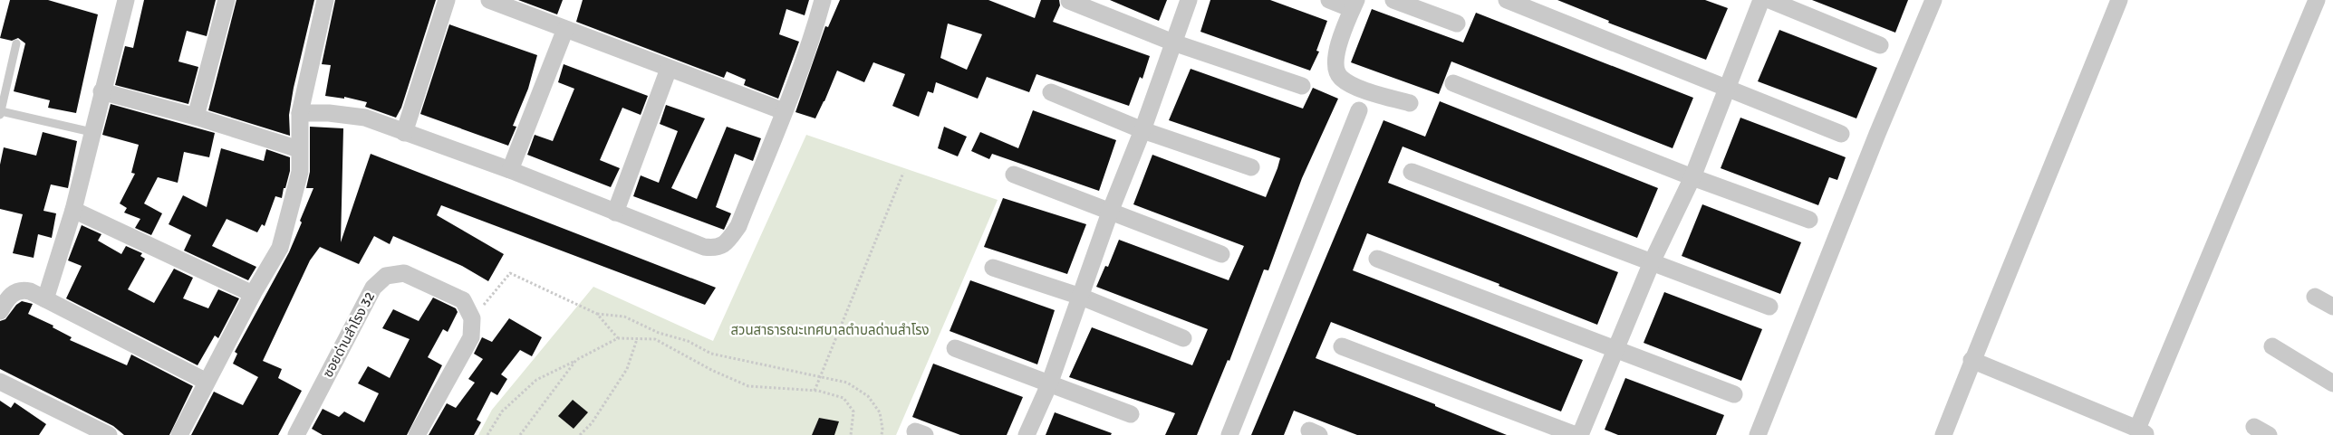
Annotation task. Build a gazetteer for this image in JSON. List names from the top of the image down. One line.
{"streets":{"street":["ซอยด่านสำโรง 32"]},"parks":["สวนสาธารณะเทศบาลตำบลด่านสำโรง"]}
